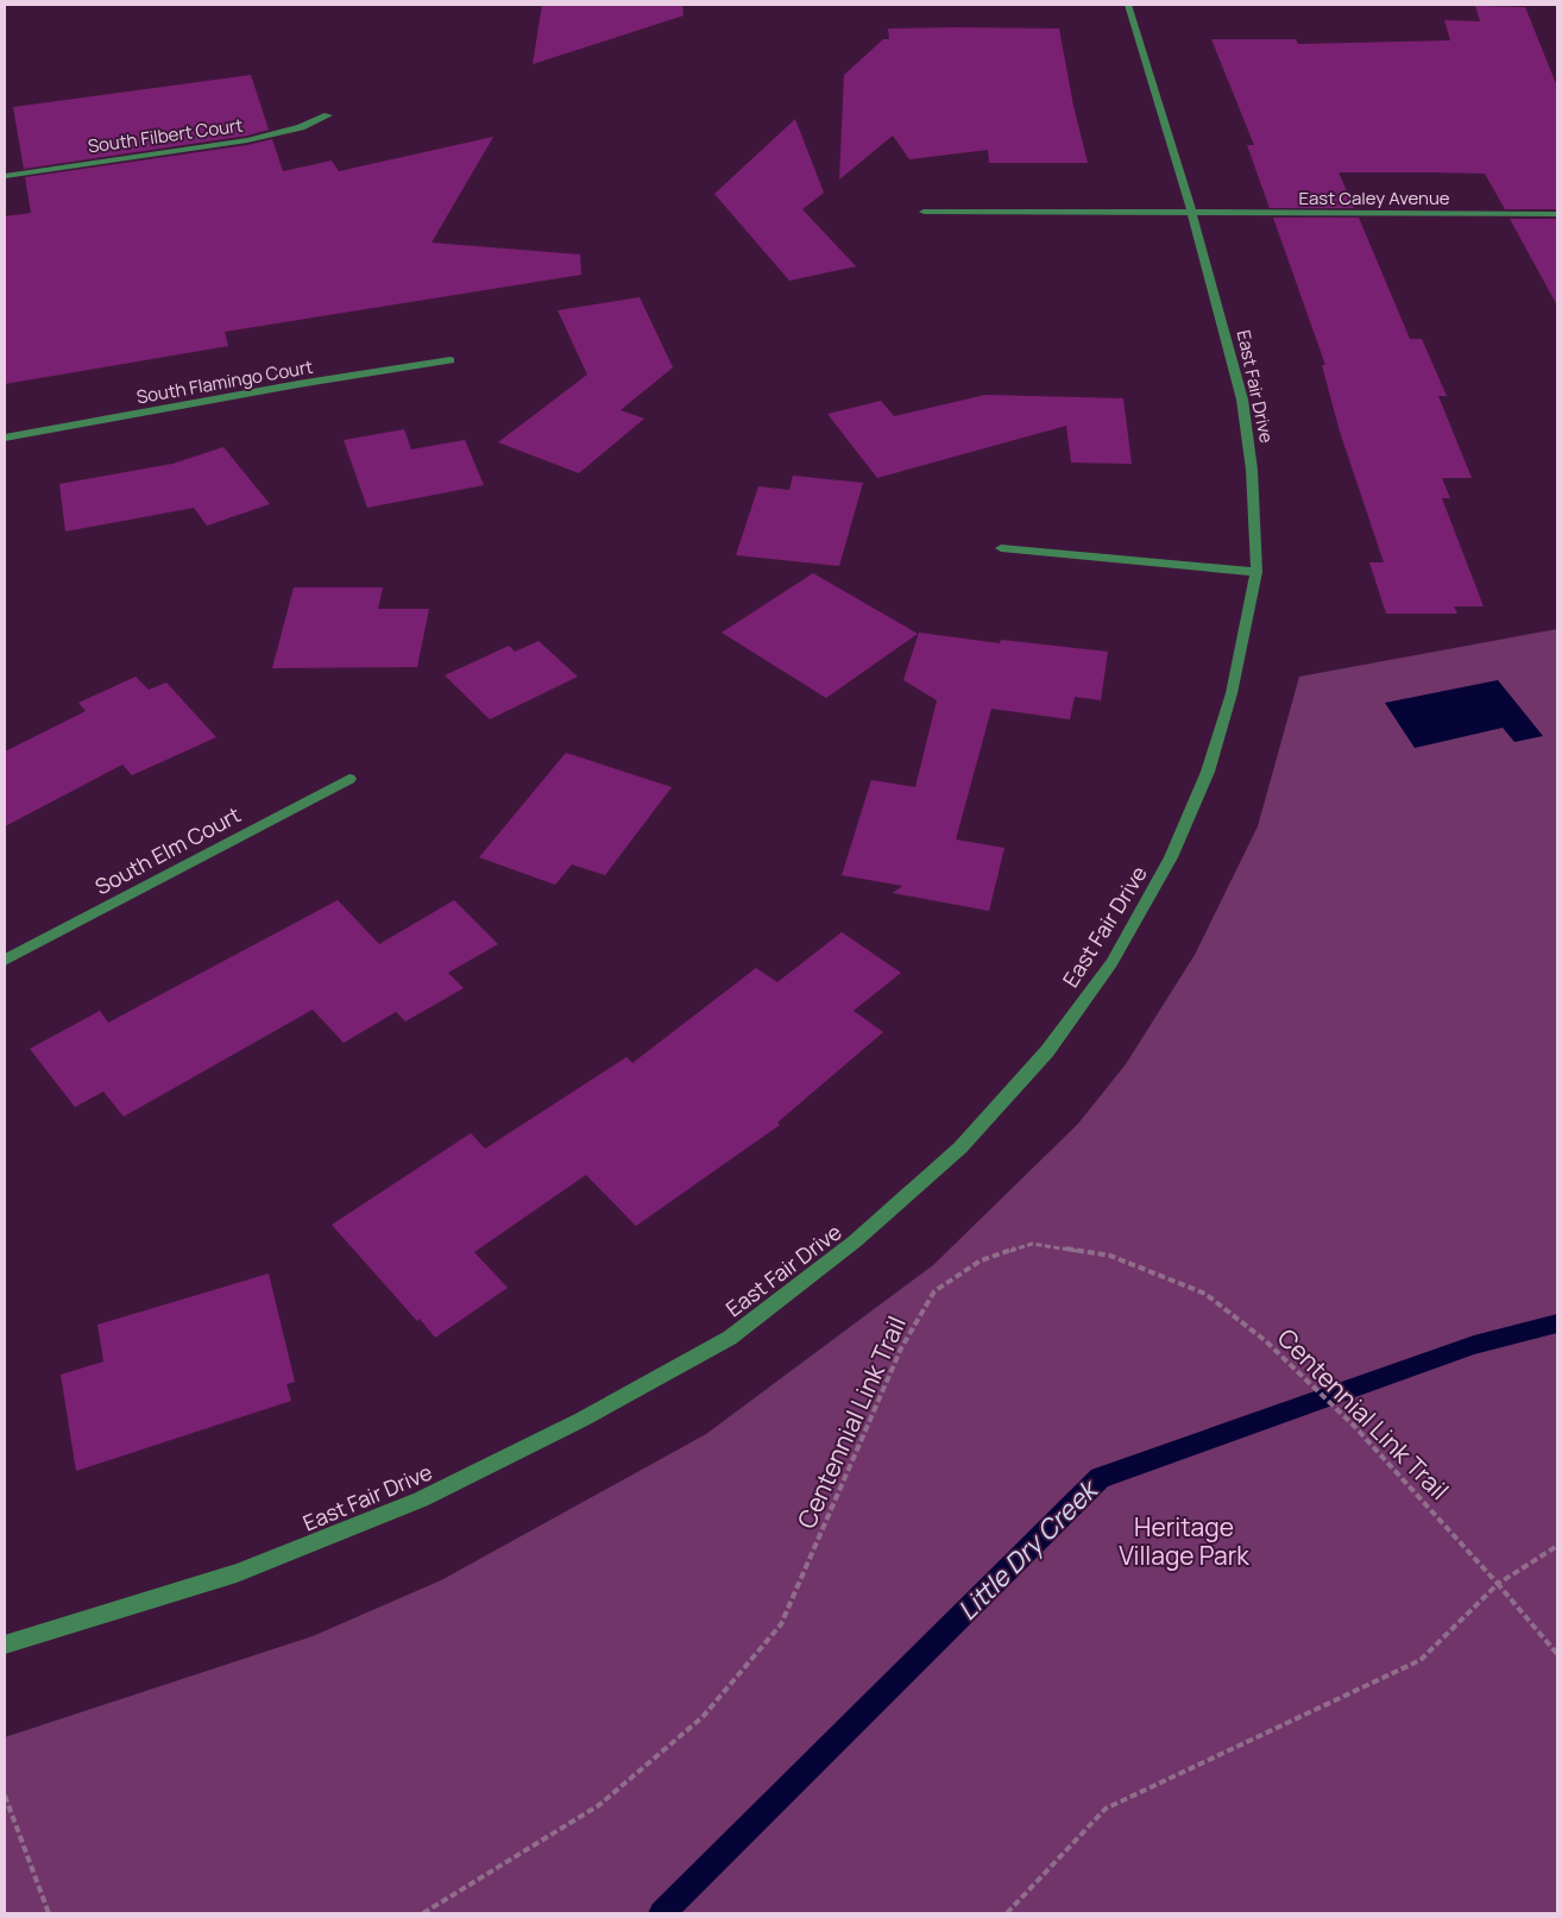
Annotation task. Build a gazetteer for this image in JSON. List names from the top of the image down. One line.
{"streets":{"street":["South Filbert Court","East Caley Avenue","South Flamingo Court","East Fair Drive","South Elm Court"],"path":["Centennial Link Trail"]},"crossings":[["East Caley Avenue","East Fair Drive"]],"water":["Little Dry Creek"],"parks":["Heritage Village Park"]}
